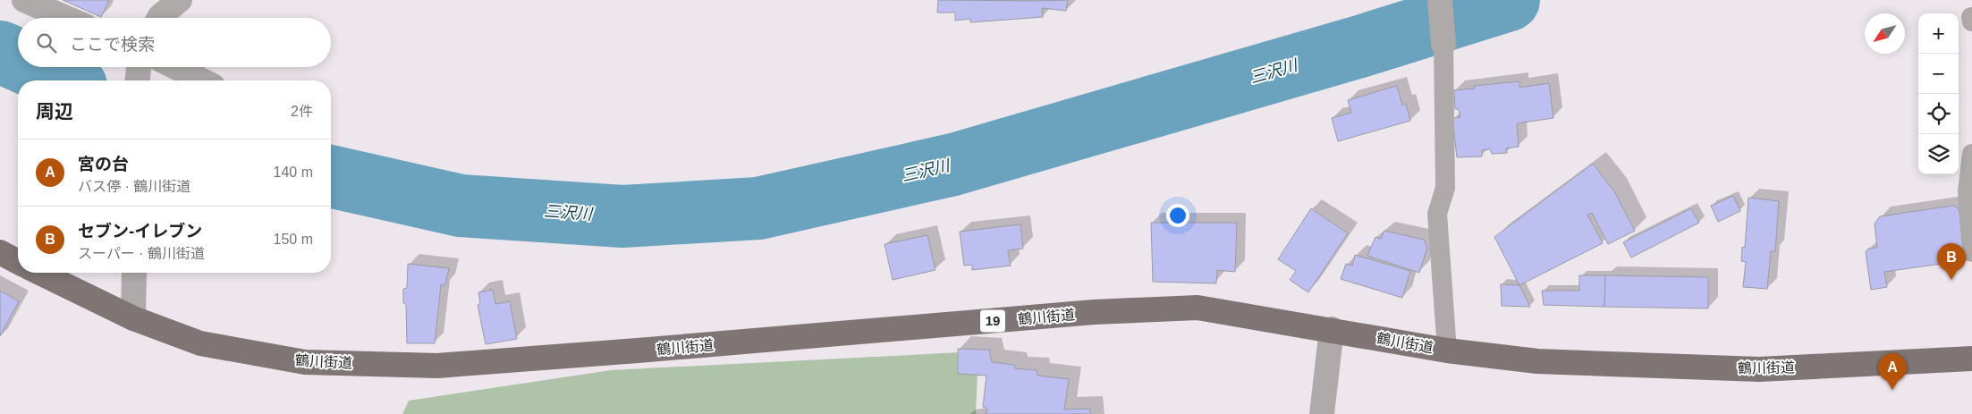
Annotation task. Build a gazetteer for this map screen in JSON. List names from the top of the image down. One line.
{"streets":{"main road":["鶴川街道","19"]},"water":["三沢川"],"north":"bottom left","page":{"map_buttons":["+","−"],"search":"ここで検索","heading":["周辺","2件"],"list":[{"mark":"A","name":"宮の台","note":"バス停 · 鶴川街道","value":"140 m"},{"mark":"B","name":"セブン-イレブン","note":"スーパー · 鶴川街道","value":"150 m"}],"pins":["B","A"]}}
